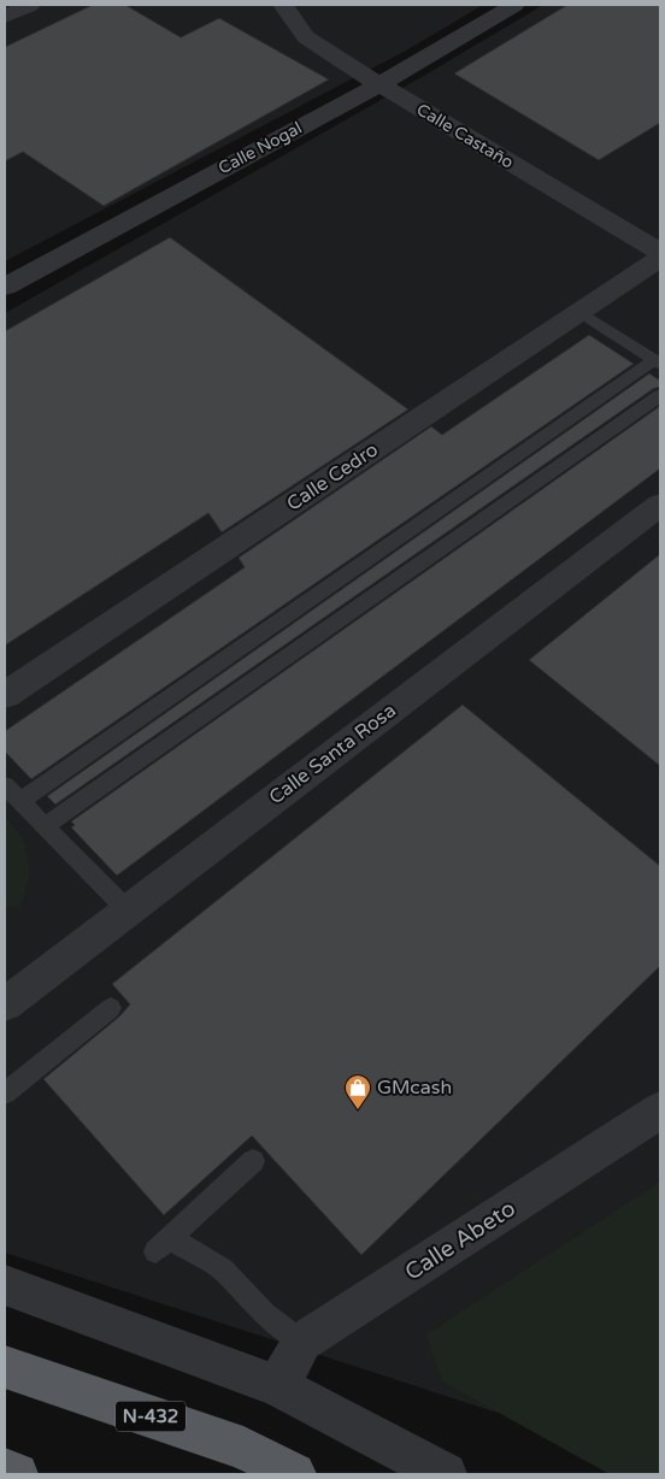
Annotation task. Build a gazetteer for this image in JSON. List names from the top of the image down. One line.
{"streets":{"highway":["N-432"],"street":["Calle Castaño","Calle Nogal","Calle Cedro","Calle Santa Rosa","Calle Abeto"]},"crossings":[["Calle Castaño","Calle Nogal"]],"places":{"shop":["GMcash"]}}
